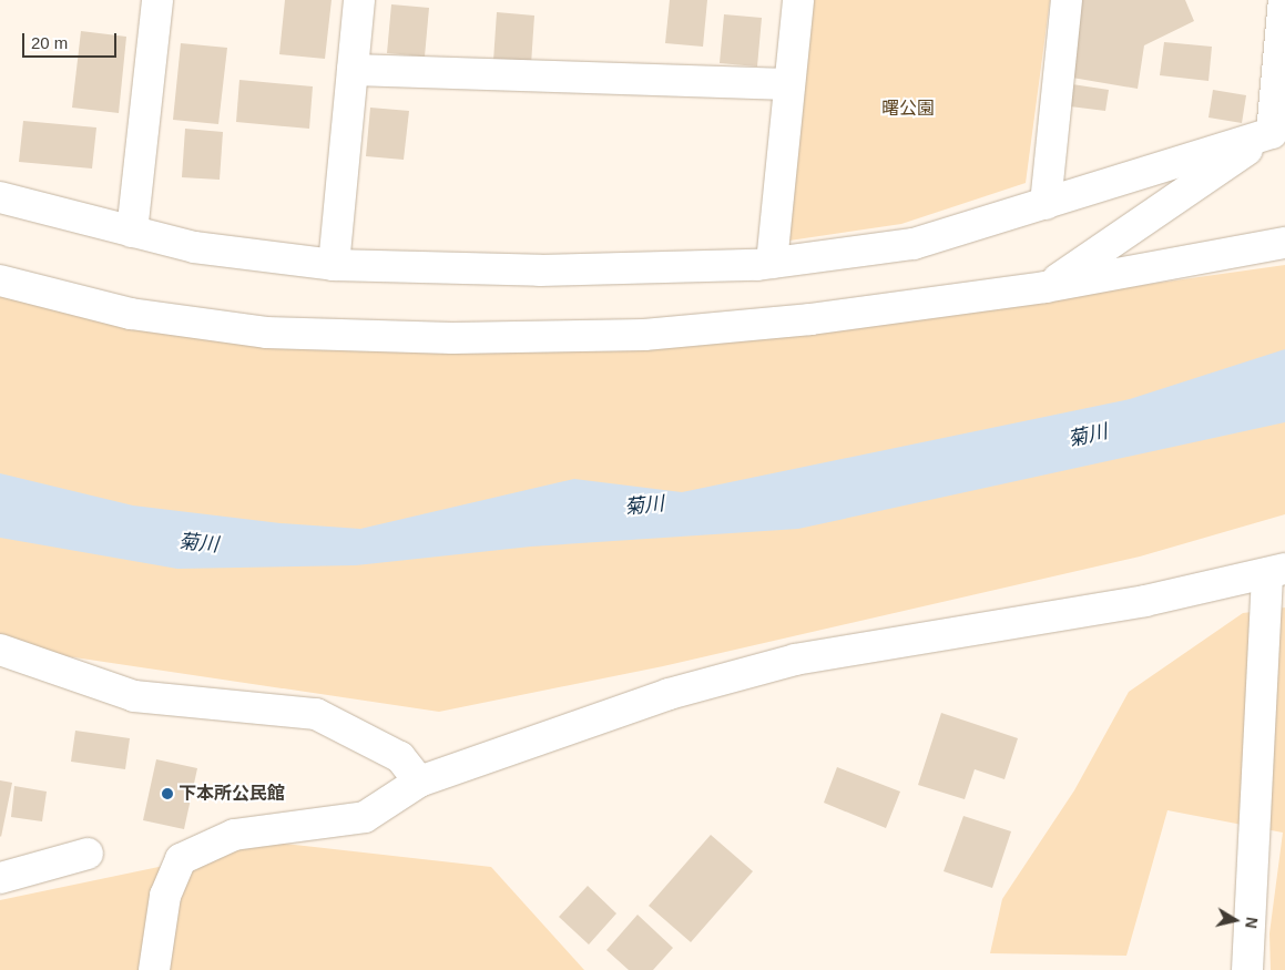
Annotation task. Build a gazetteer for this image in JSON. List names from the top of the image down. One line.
{"water":["菊川"],"parks":["曙公園"],"places":["下本所公民館"],"scale_bar":"20 m","north":"right"}
